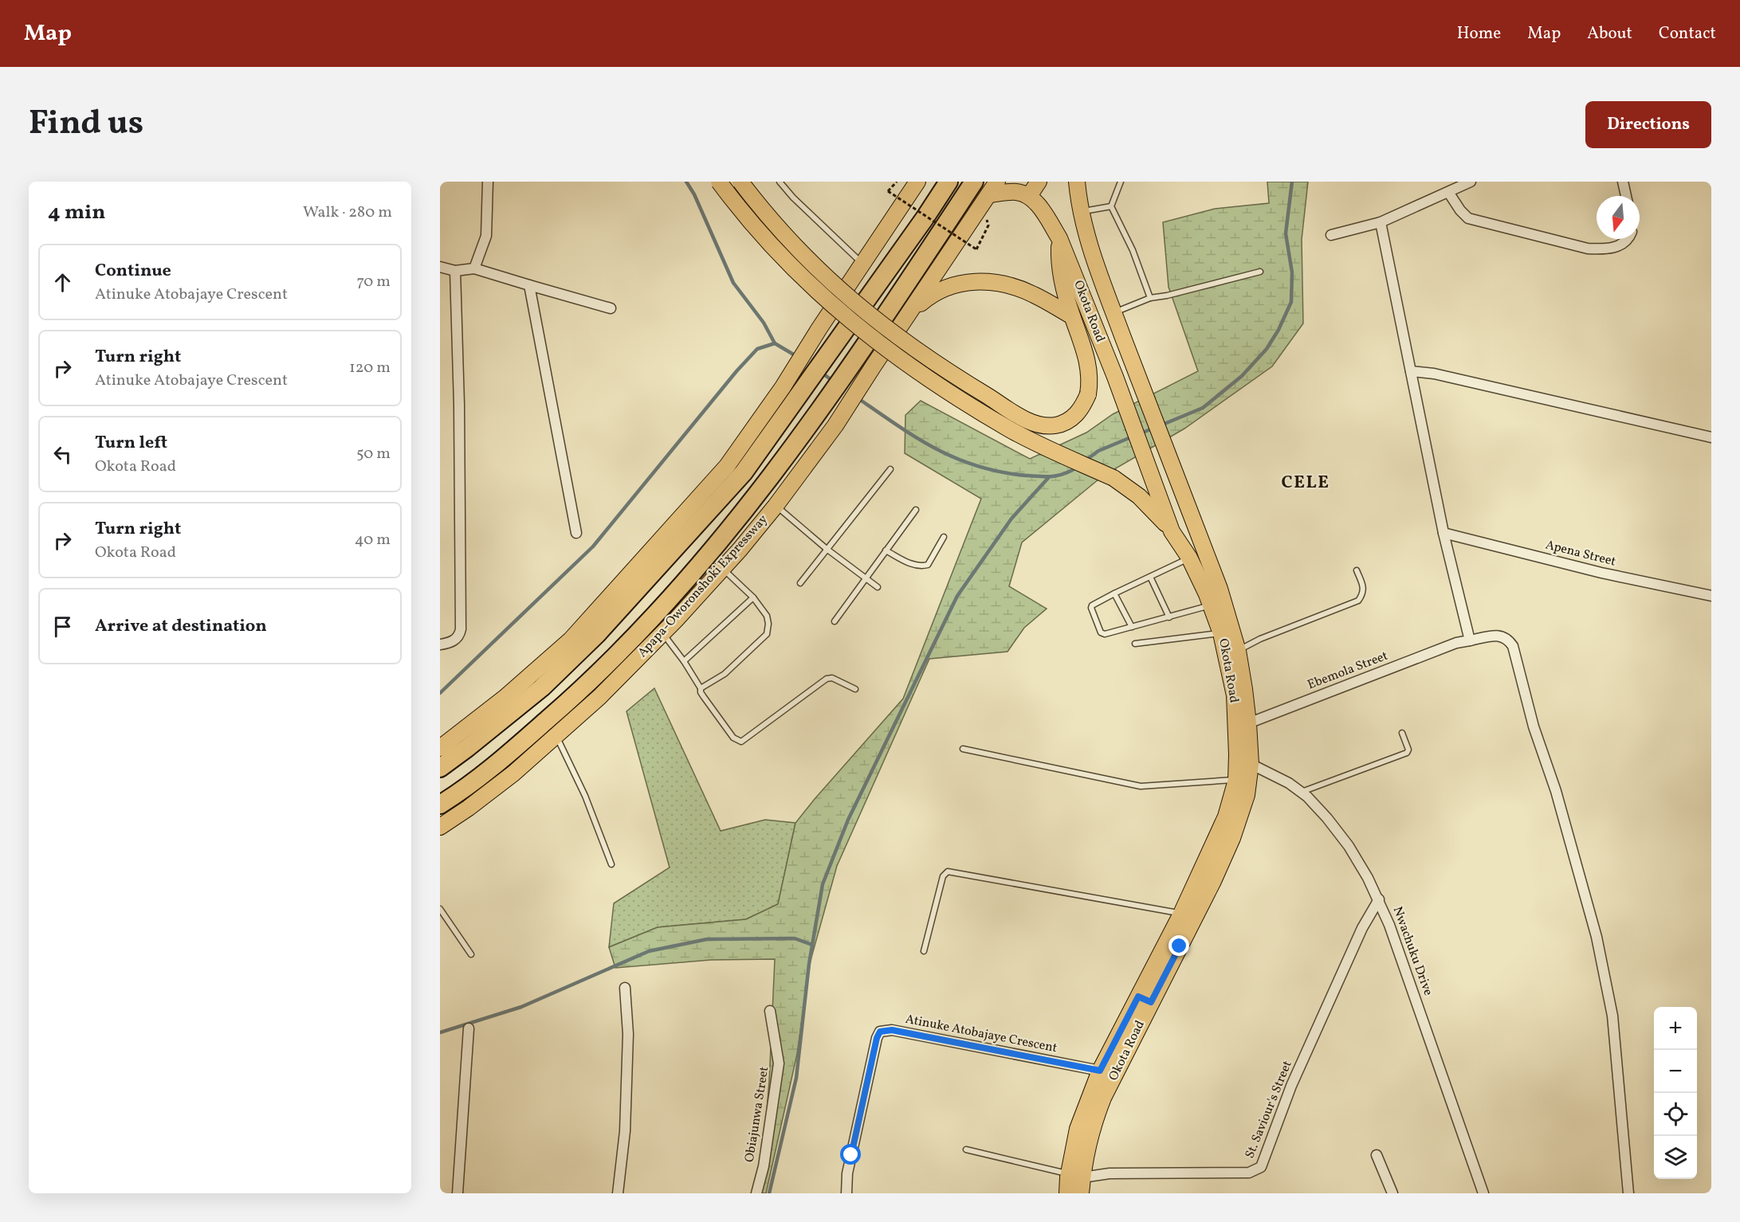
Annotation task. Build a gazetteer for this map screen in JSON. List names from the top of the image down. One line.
{"streets":{"highway":["Apapa-Oworonshoki Expressway"],"main road":["Okota Road"],"street":["Apena Street","Ebemola Street","Nwachuku Drive","Atinuke Atobajaye Crescent","St. Saviour's Street","Obiajunwa Street"]},"crossings":[["Okota Road","Ebemola Street"],["Okota Road","Nwachuku Drive"],["Okota Road","Atinuke Atobajaye Crescent"],["Okota Road","St. Saviour's Street"],["Nwachuku Drive","St. Saviour's Street"]],"districts":["CELE"],"north":"bottom","page":{"header":"Map","nav":["Home","Map","About","Contact"],"title":"Find us","buttons":"Directions","heading":["4 min","Walk · 280 m"],"list":[["Continue","Atinuke Atobajaye Crescent","70 m"],["Turn right","Atinuke Atobajaye Crescent","120 m"],["Turn left","Okota Road","50 m"],["Turn right","Okota Road","40 m"],"Arrive at destination"],"map_buttons":["+","−"]}}
